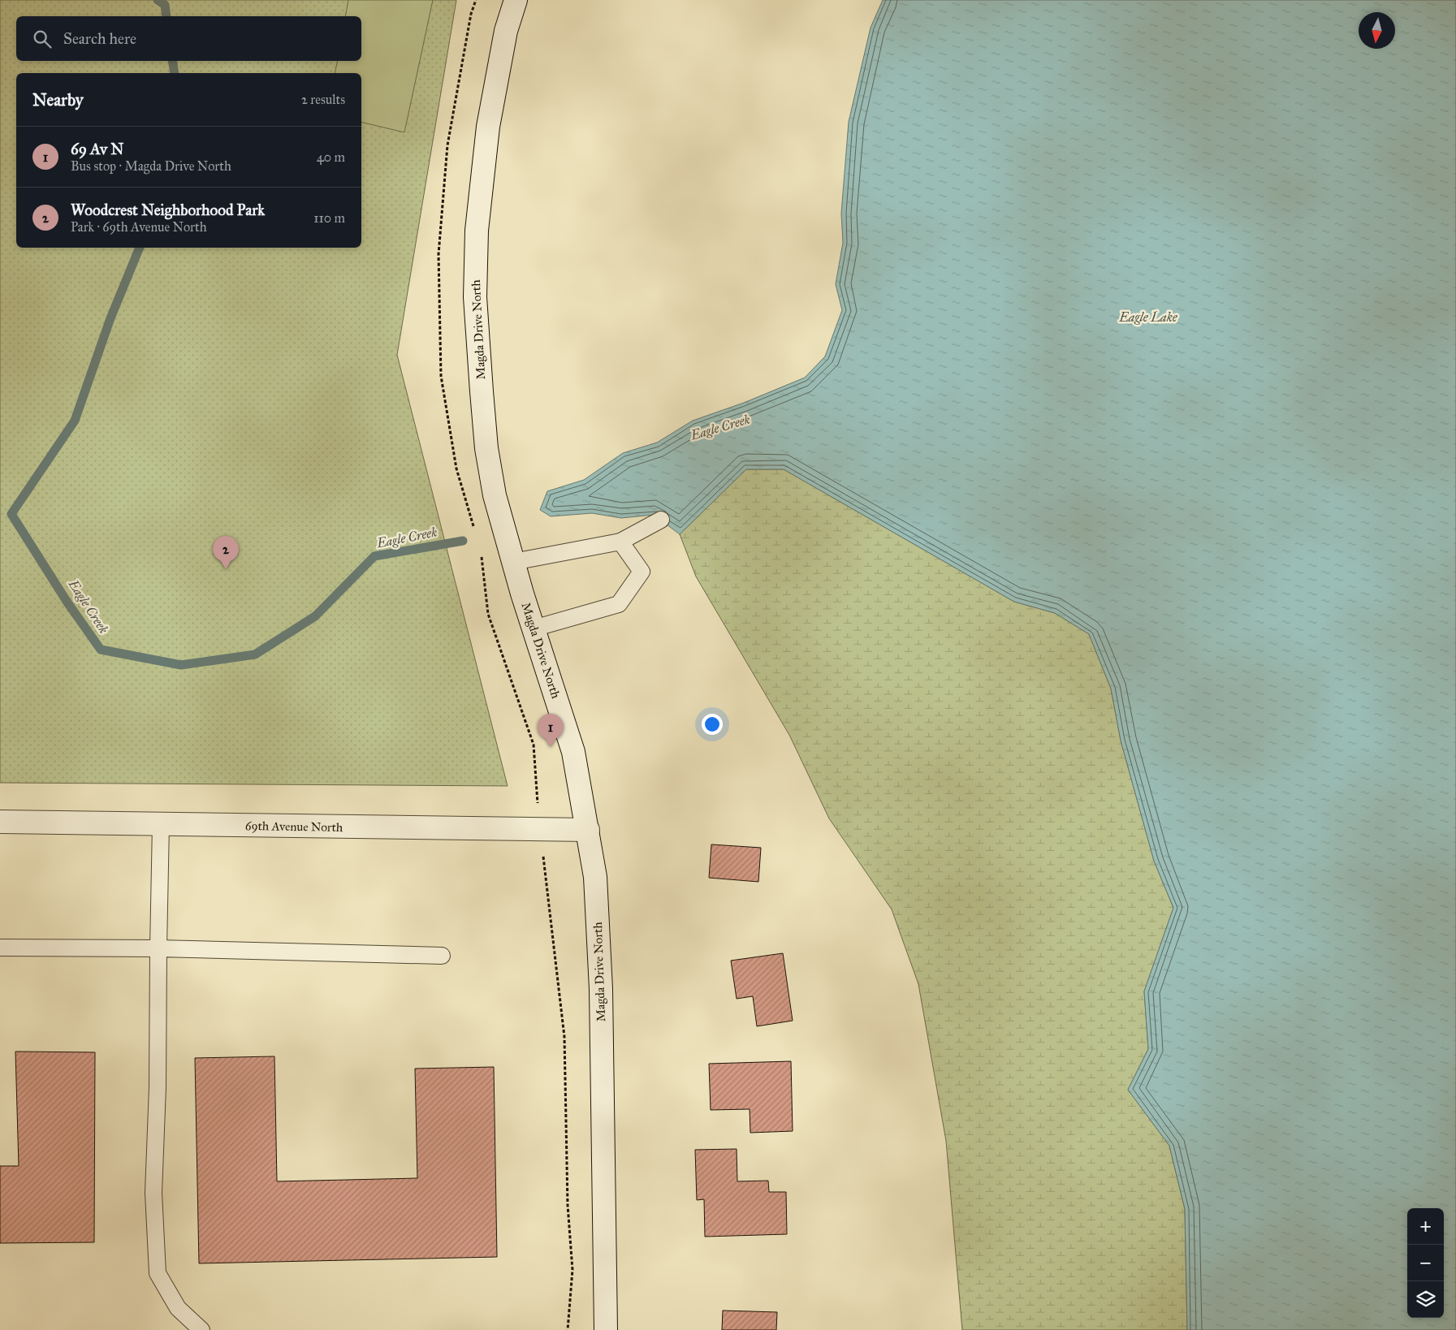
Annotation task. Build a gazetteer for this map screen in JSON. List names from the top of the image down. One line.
{"streets":{"street":["Magda Drive North","69th Avenue North"]},"crossings":[["Magda Drive North","69th Avenue North"]],"water":["Eagle Lake","Eagle Creek"],"north":"bottom","page":{"search":"Search here","heading":["Nearby","2 results"],"list":[{"mark":"1","name":"69 Av N","note":"Bus stop · Magda Drive North","value":"40 m"},{"mark":"2","name":"Woodcrest Neighborhood Park","note":"Park · 69th Avenue North","value":"110 m"}],"pins":["2","1"],"map_buttons":["+","−"]}}
